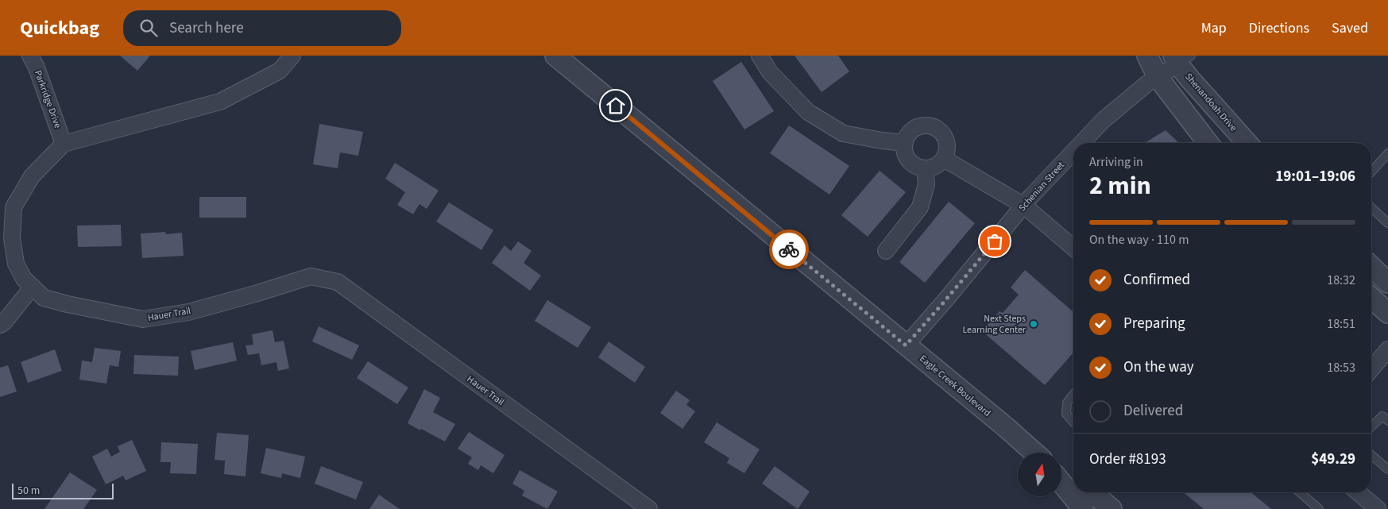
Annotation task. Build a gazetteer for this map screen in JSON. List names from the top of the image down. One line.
{"streets":{"street":["Parkridge Drive","Shenandoah Drive","Schenian Street","Hauer Trail","Eagle Creek Boulevard"]},"crossings":[["Parkridge Drive","Hauer Trail"],["Shenandoah Drive","Schenian Street"],["Schenian Street","Eagle Creek Boulevard"]],"places":["Next Steps Learning Center"],"scale_bar":"50 m","north":"top","page":{"header":"Quickbag","search":"Search here","nav":["Map","Directions","Saved"],"heading":["2 min","Arriving in","19:01–19:06"],"panel":["Order #8193","$49.29"],"bar":"On the way · 110 m","list":[["Confirmed","18:32"],["Preparing","18:51"],["On the way","18:53"],"Delivered"],"scale":"50 m"}}
